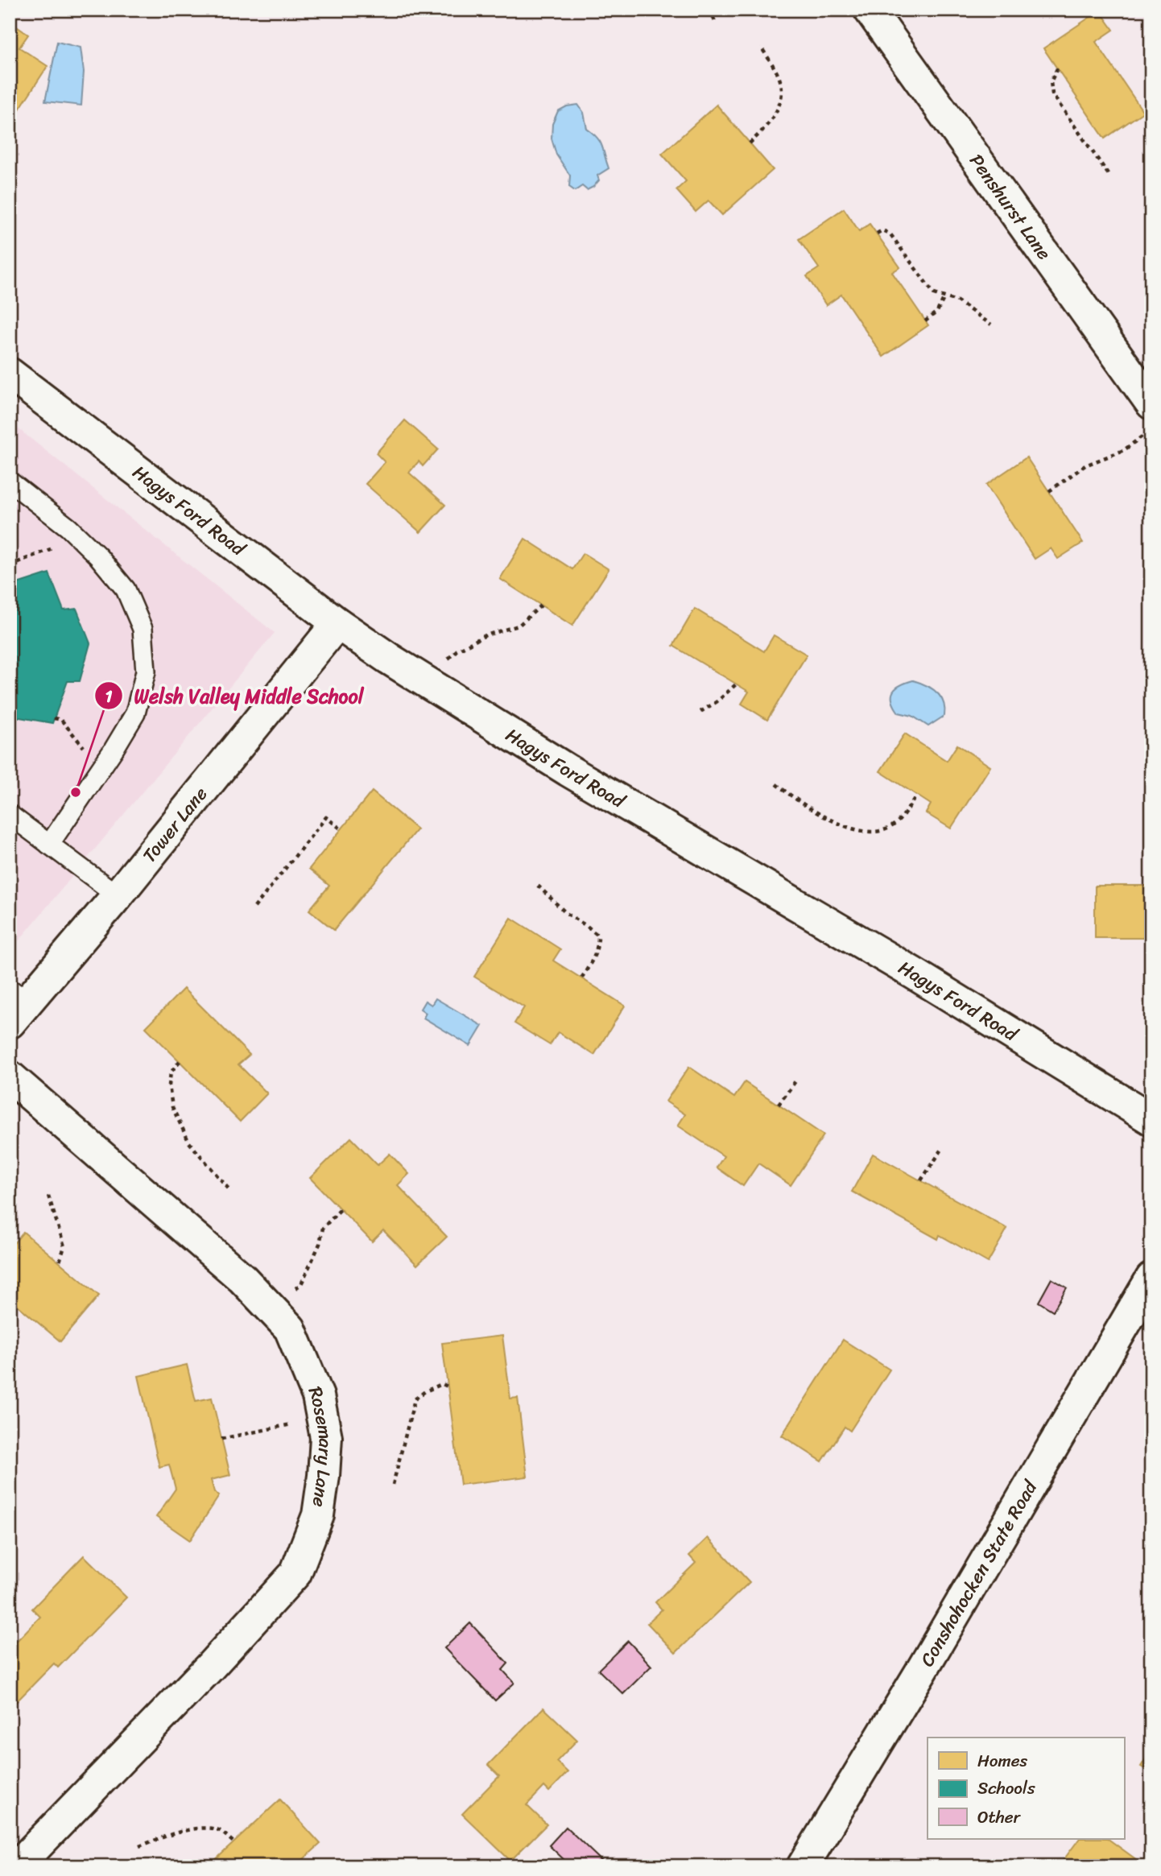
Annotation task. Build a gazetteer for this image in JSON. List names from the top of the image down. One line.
{"streets":{"street":["Penshurst Lane","Hagys Ford Road","Tower Lane","Rosemary Lane","Conshohocken State Road"]},"crossings":[["Hagys Ford Road","Tower Lane"]],"places":["Welsh Valley Middle School"],"legend":["Homes","Schools","Other"]}
